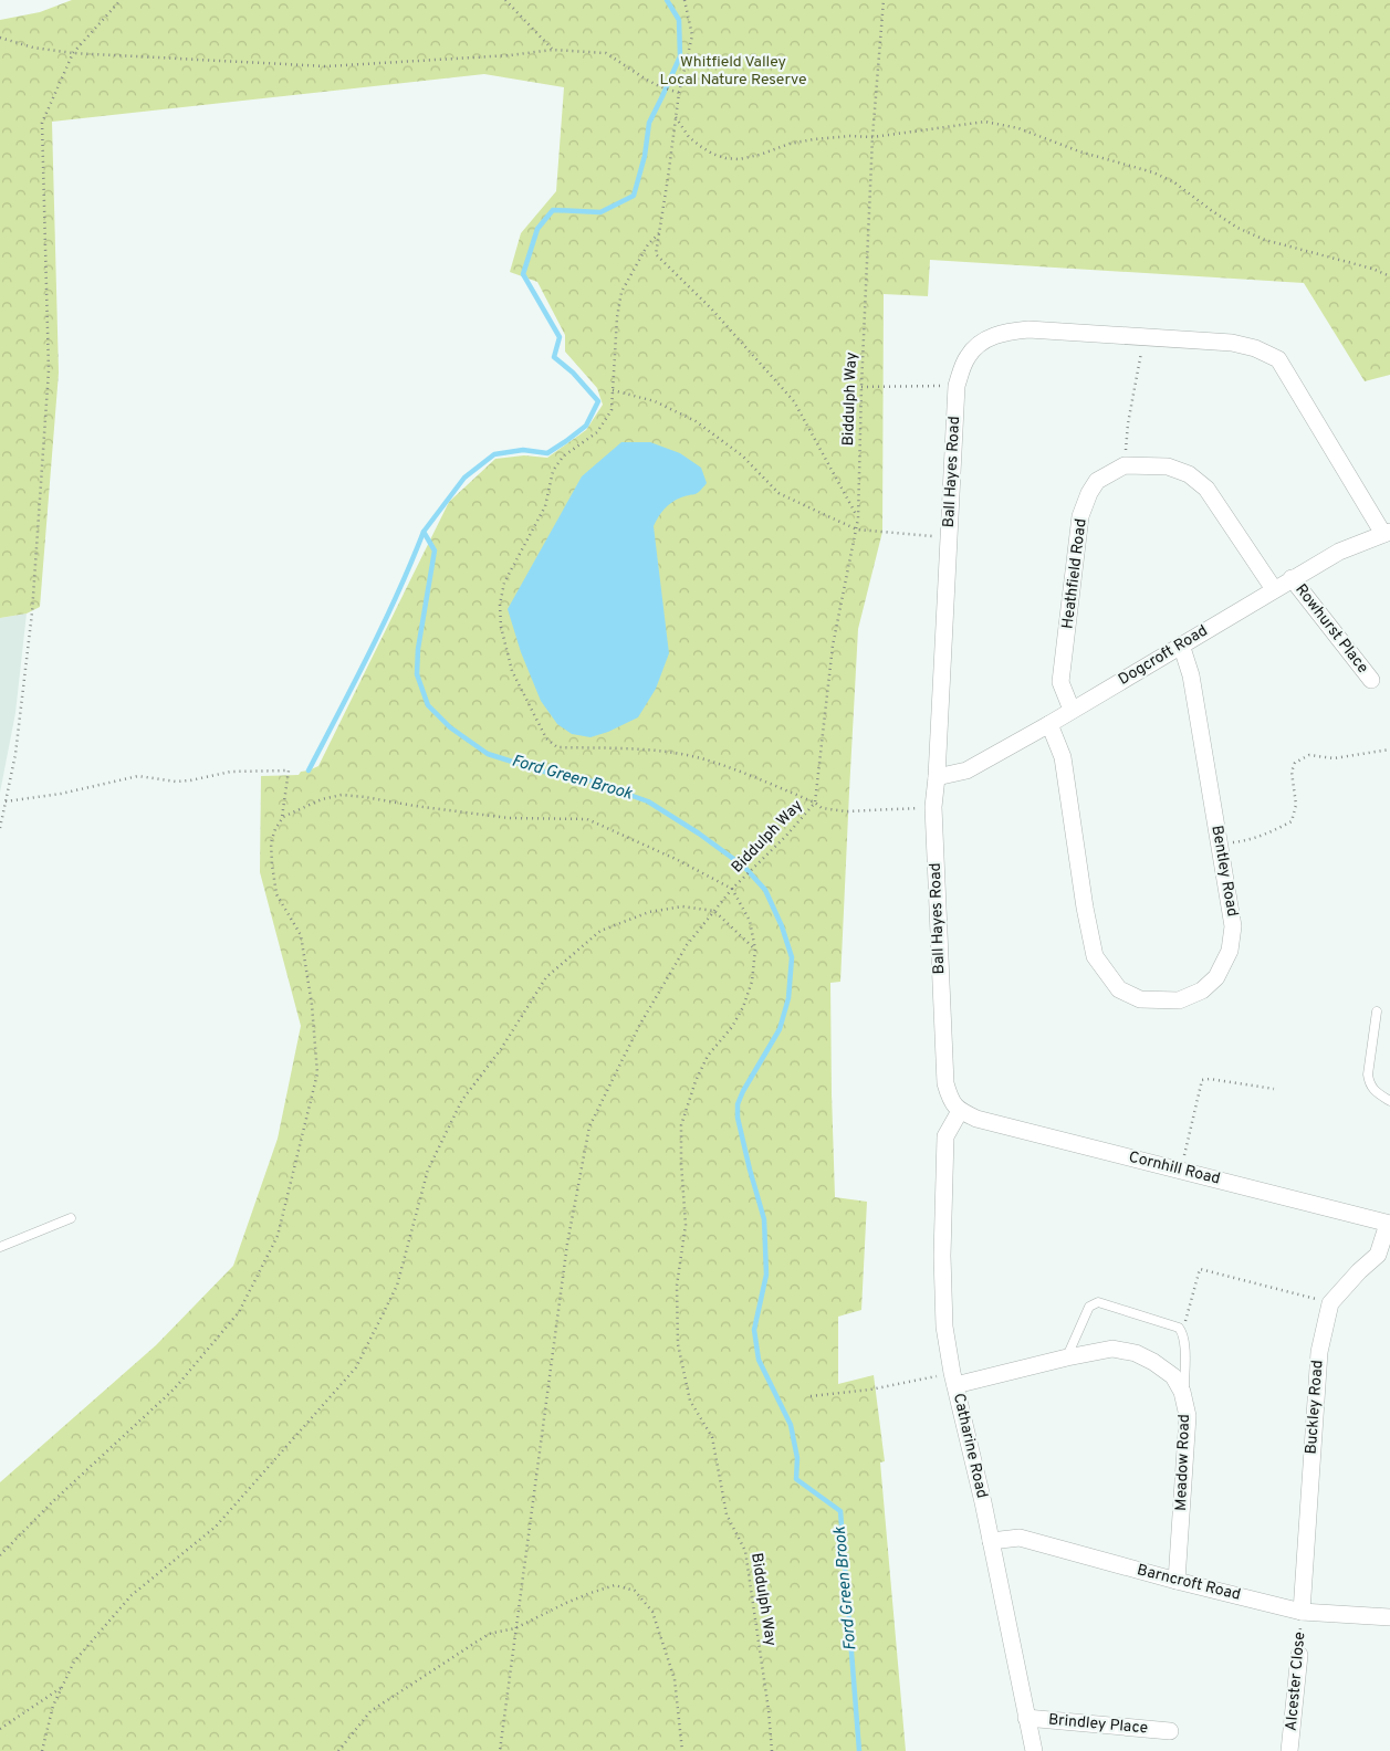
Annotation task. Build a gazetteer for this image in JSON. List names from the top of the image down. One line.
{"streets":{"street":["Ball Hayes Road","Heathfield Road","Rowhurst Place","Dogcroft Road","Bentley Road","Cornhill Road","Buckley Road","Catharine Road","Meadow Road","Barncroft Road","Alcester Close","Brindley Place"],"path":["Biddulph Way"]},"crossings":[["Ball Hayes Road","Dogcroft Road"],["Ball Hayes Road","Cornhill Road"],["Ball Hayes Road","Catharine Road"],["Heathfield Road","Dogcroft Road"],["Rowhurst Place","Dogcroft Road"],["Dogcroft Road","Bentley Road"],["Cornhill Road","Buckley Road"],["Cornhill Road","Catharine Road"],["Buckley Road","Barncroft Road"],["Buckley Road","Alcester Close"],["Catharine Road","Meadow Road"],["Catharine Road","Barncroft Road"],["Catharine Road","Brindley Place"],["Meadow Road","Barncroft Road"],["Barncroft Road","Alcester Close"]],"water":["Ford Green Brook"],"parks":["Whitfield Valley Local Nature Reserve"]}
